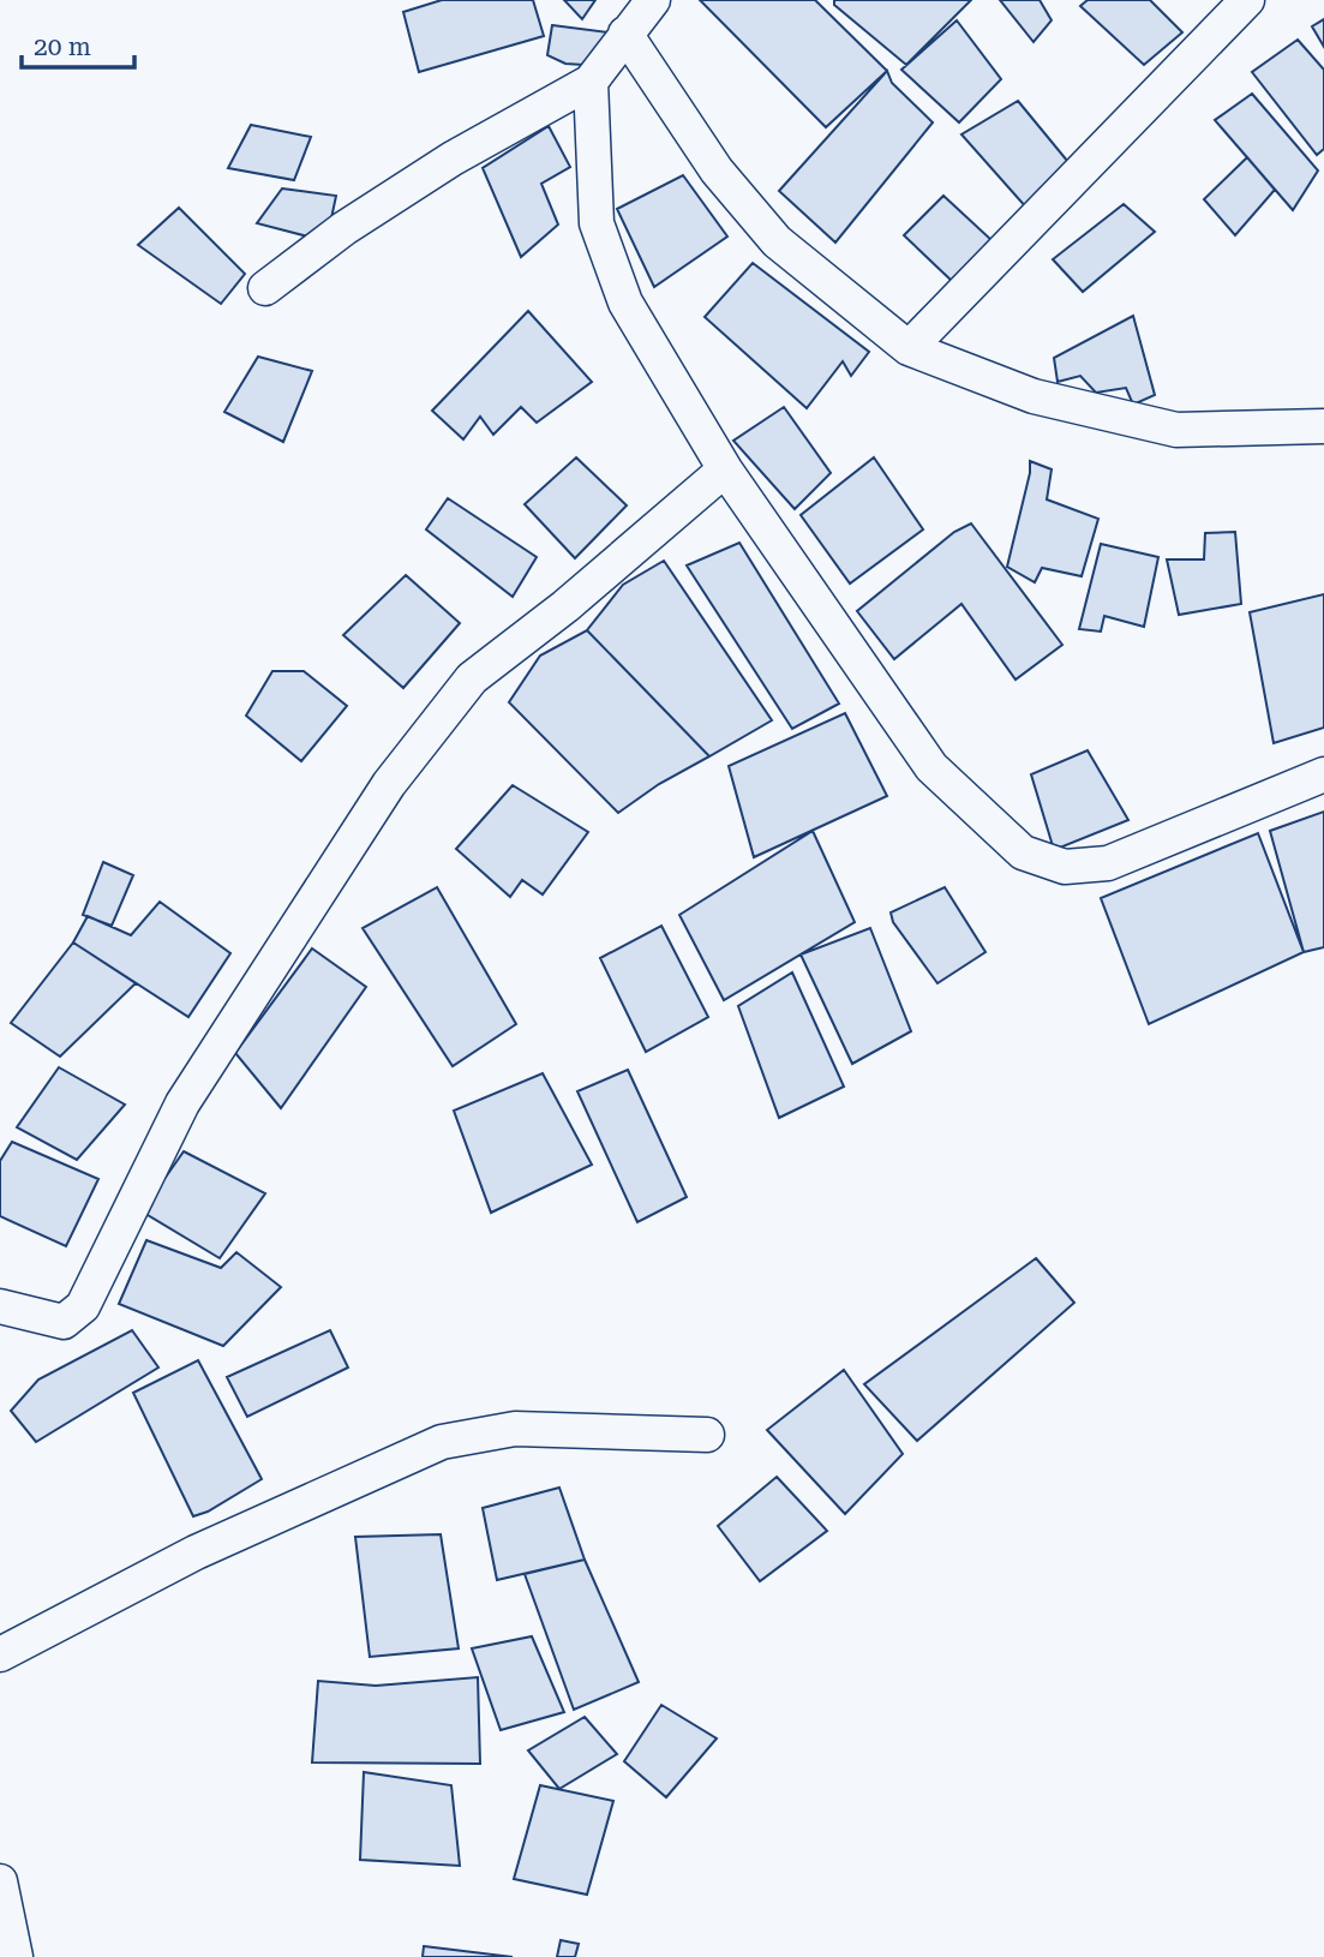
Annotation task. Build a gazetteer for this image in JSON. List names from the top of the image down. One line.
{"scale_bar":"20 m"}
